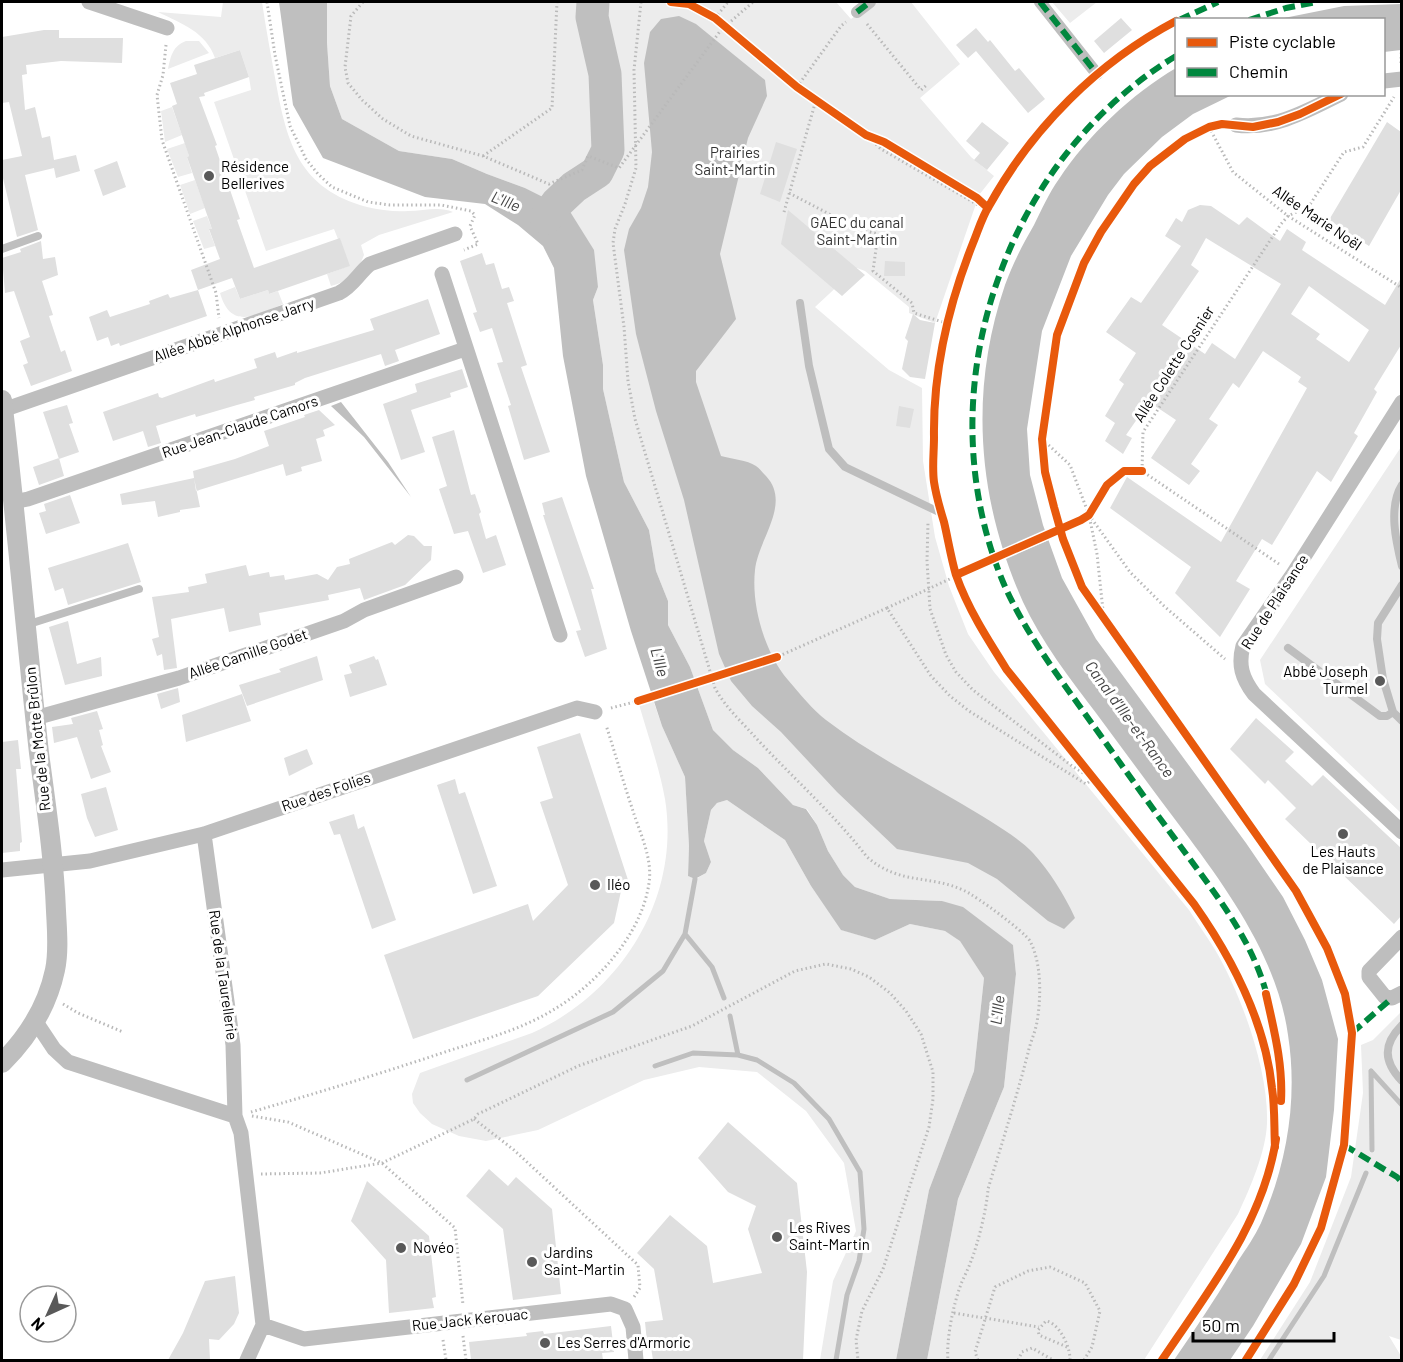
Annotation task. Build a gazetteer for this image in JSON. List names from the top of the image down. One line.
{"streets":{"street":["Allée Abbé Alphonse Jarry","Rue Jean-Claude Camors","Rue de Plaisance","Allée Camille Godet","Rue de la Motte Brûlon","Rue des Folies","Rue de la Taurellerie","Rue Jack Kerouac"],"path":["Allée Marie Noël","Allée Colette Cosnier"]},"crossings":[["Allée Marie Noël","Allée Colette Cosnier"],["Allée Abbé Alphonse Jarry","Rue de la Motte Brûlon"],["Rue Jean-Claude Camors","Rue de la Motte Brûlon"],["Allée Camille Godet","Rue de la Motte Brûlon"],["Rue de la Motte Brûlon","Rue des Folies"],["Rue des Folies","Rue de la Taurellerie"],["Rue de la Taurellerie","Rue Jack Kerouac"]],"water":["L'Ille","Canal d'Ille-et-Rance"],"parks":["Prairies Saint-Martin","GAEC du canal Saint-Martin"],"places":["Résidence Bellerives","Abbé Joseph Turmel","Les Hauts de Plaisance","Iléo","Les Rives Saint-Martin","Novéo","Jardins Saint-Martin","Les Serres d'Armoric"],"legend":["Piste cyclable","Chemin"],"scale_bar":"50 m","north":"bottom left"}
